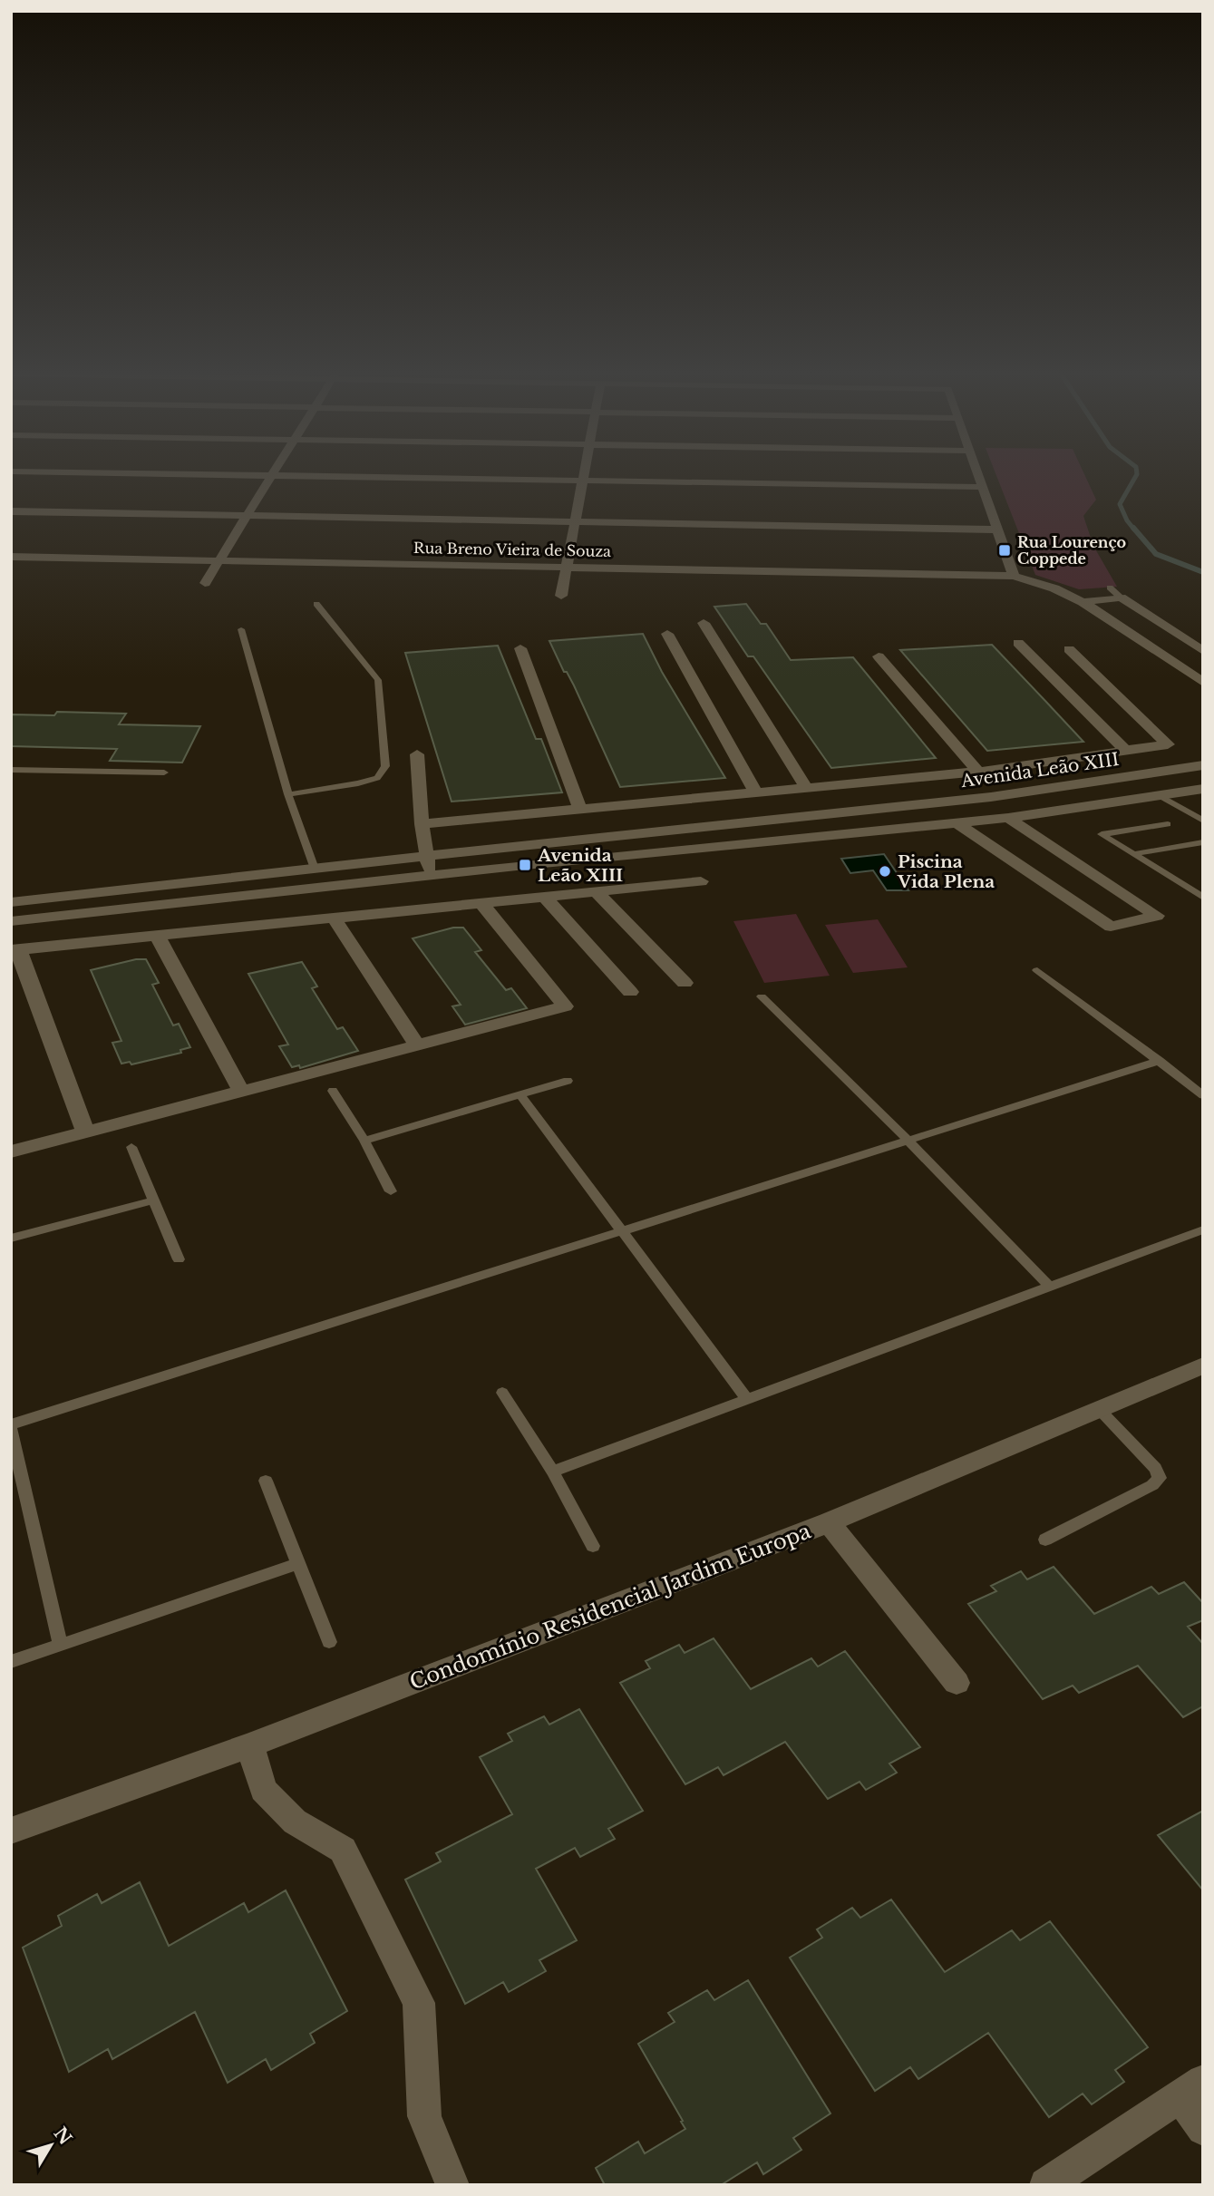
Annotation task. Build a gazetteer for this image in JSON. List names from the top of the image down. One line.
{"streets":{"street":["Rua Breno Vieira de Souza","Avenida Leão XIII","Condomínio Residencial Jardim Europa"]},"places":{"transit":["Rua Lourenço Coppede","Avenida Leão XIII"],"other":["Piscina Vida Plena"]},"north":"top right"}
